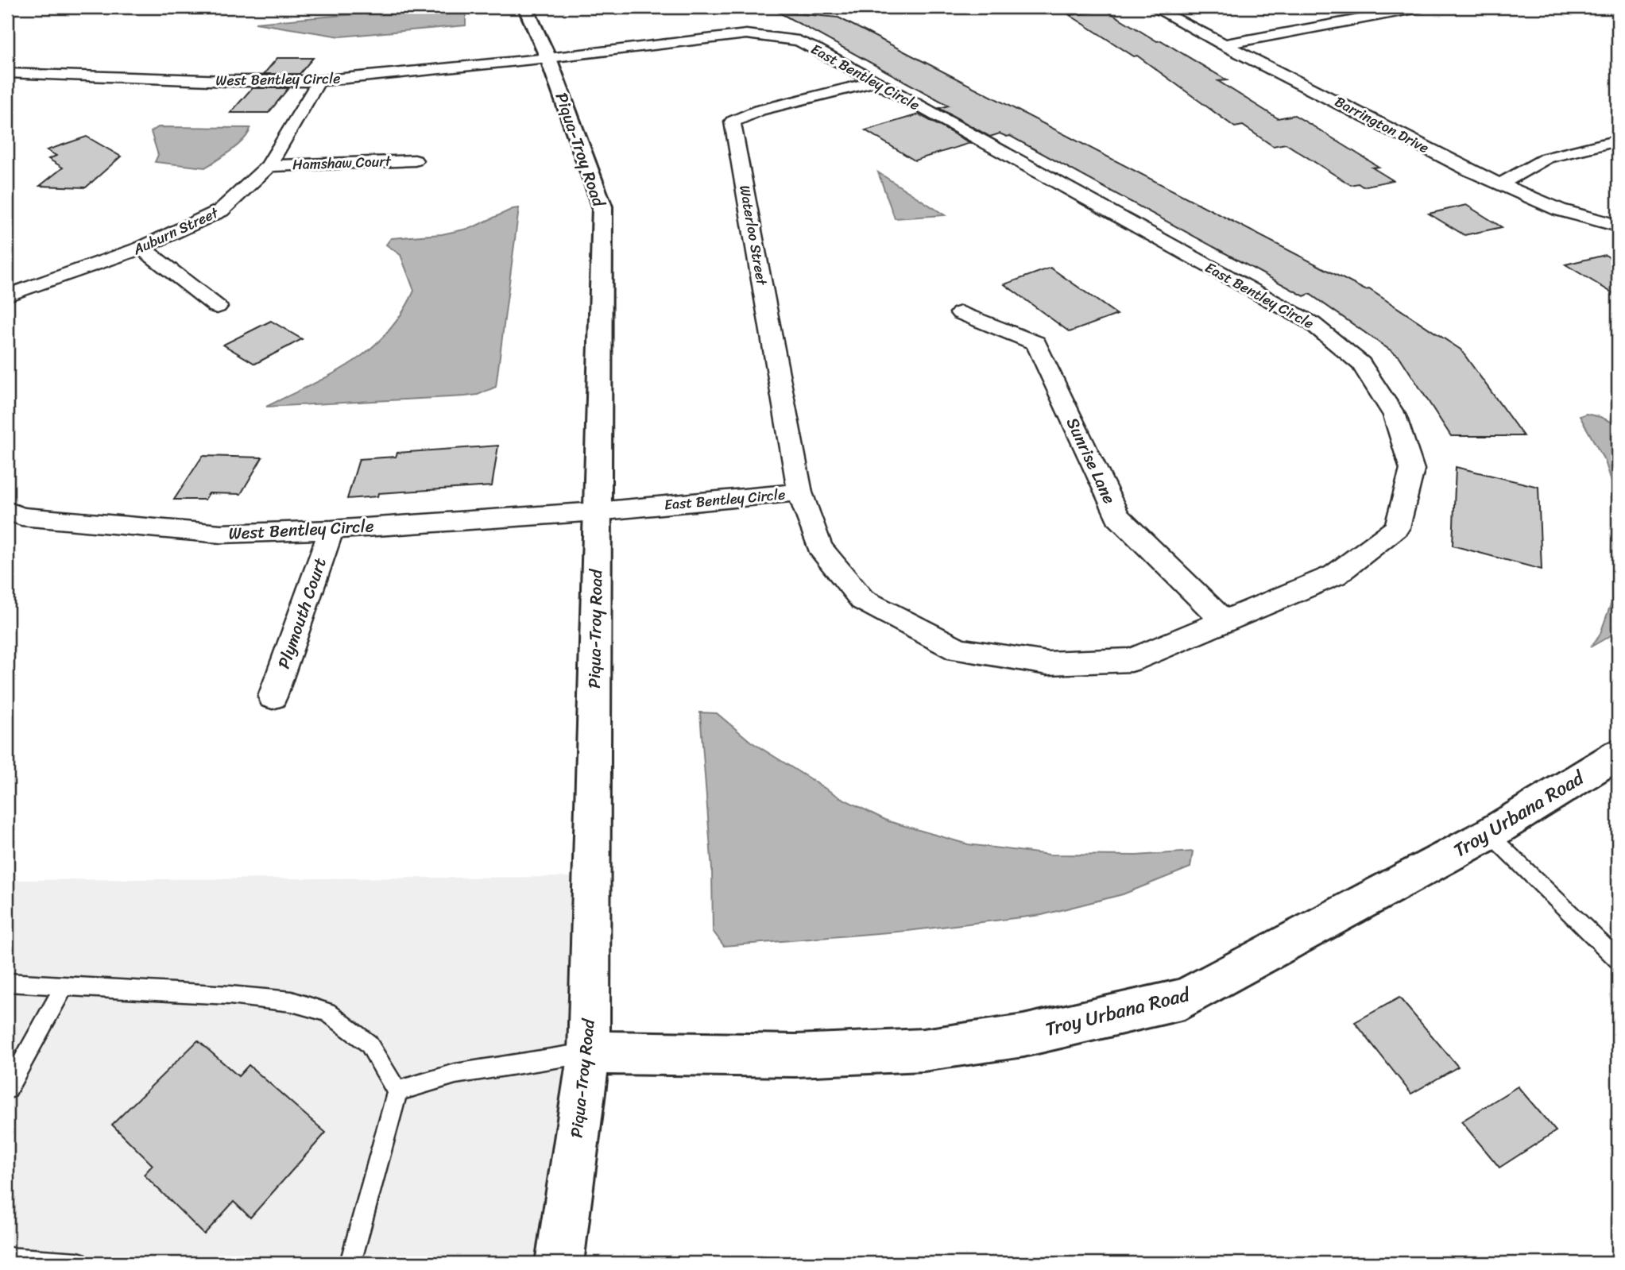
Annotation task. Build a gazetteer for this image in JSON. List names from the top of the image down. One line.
{"streets":{"street":["East Bentley Circle","West Bentley Circle","Barrington Drive","Piqua-Troy Road","Hamshaw Court","Auburn Street","Waterloo Street","Sunrise Lane","Plymouth Court","Troy Urbana Road"]},"crossings":[["East Bentley Circle","West Bentley Circle"],["East Bentley Circle","Piqua-Troy Road"],["East Bentley Circle","Waterloo Street"],["East Bentley Circle","Sunrise Lane"],["West Bentley Circle","Piqua-Troy Road"],["West Bentley Circle","Auburn Street"],["West Bentley Circle","Plymouth Court"],["Piqua-Troy Road","Troy Urbana Road"],["Hamshaw Court","Auburn Street"]]}
